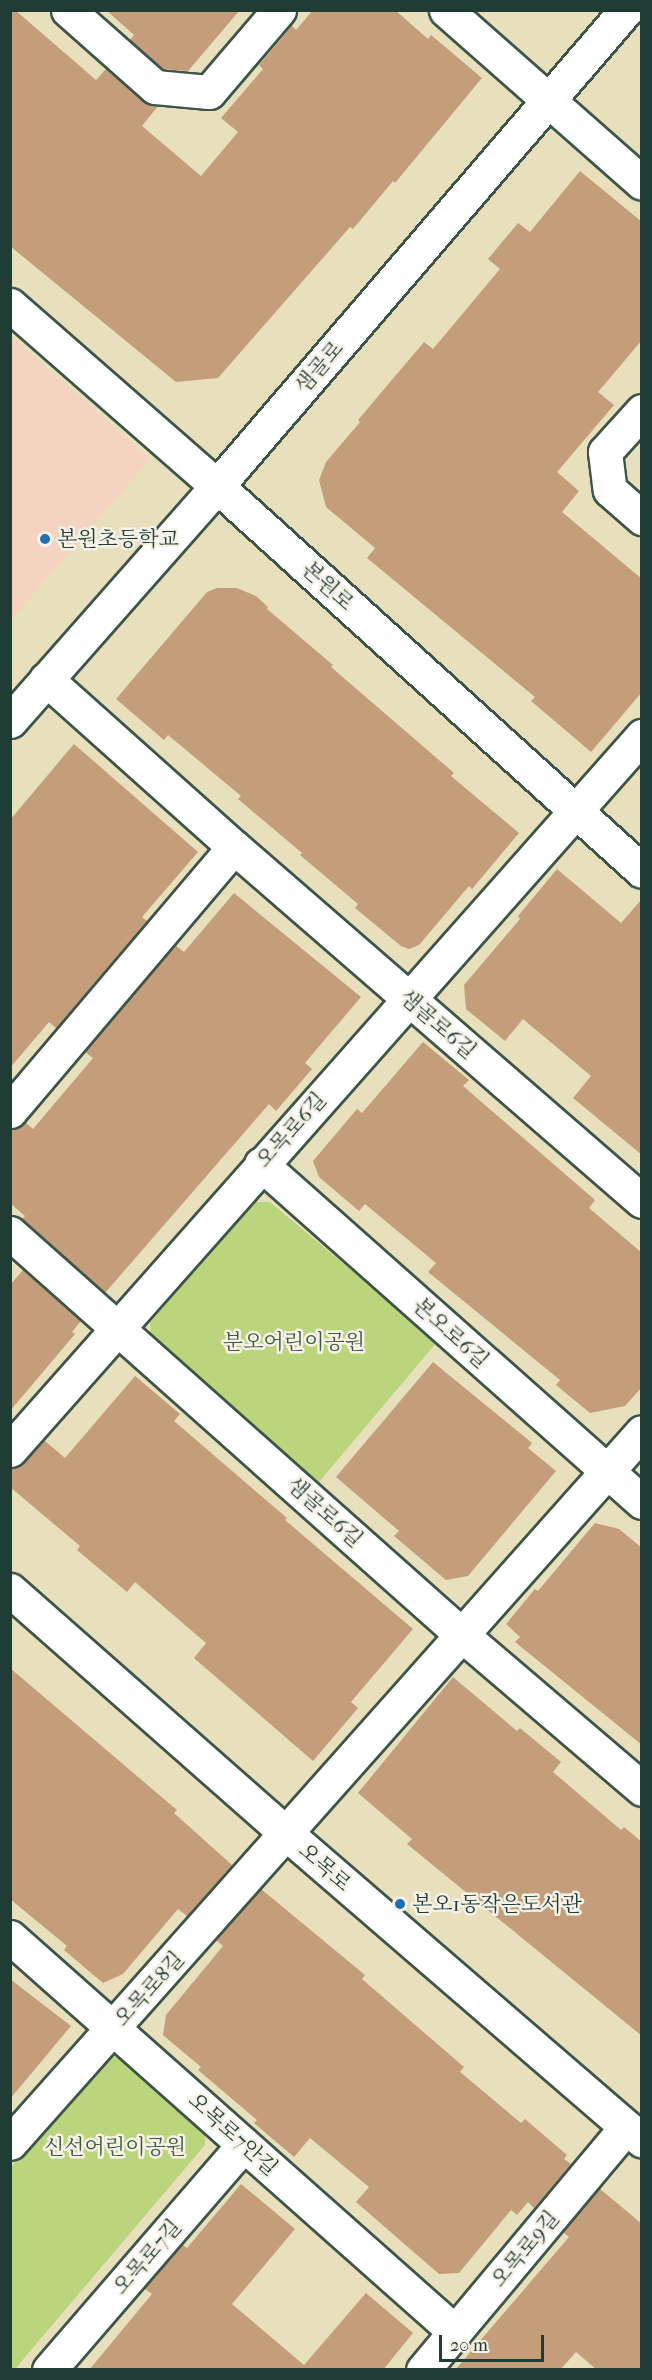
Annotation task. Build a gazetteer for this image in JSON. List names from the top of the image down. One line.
{"streets":{"street":["샘골로","본원로","샘골로6길","오목로6길","본오로6길","오목로","오목로8길","오목로7안길","오목로9길","오목로7길"]},"crossings":[["샘골로","본원로"],["샘골로","샘골로6길"],["본원로","오목로6길"],["샘골로6길","오목로6길"],["샘골로6길","오목로8길"],["오목로6길","본오로6길"],["본오로6길","오목로8길"],["오목로","오목로8길"],["오목로","오목로9길"],["오목로8길","오목로7안길"],["오목로7안길","오목로9길"],["오목로7안길","오목로7길"]],"parks":["분오어린이공원","신선어린이공원"],"places":["본원초등학교","본오1동작은도서관"],"scale_bar":"20 m"}
